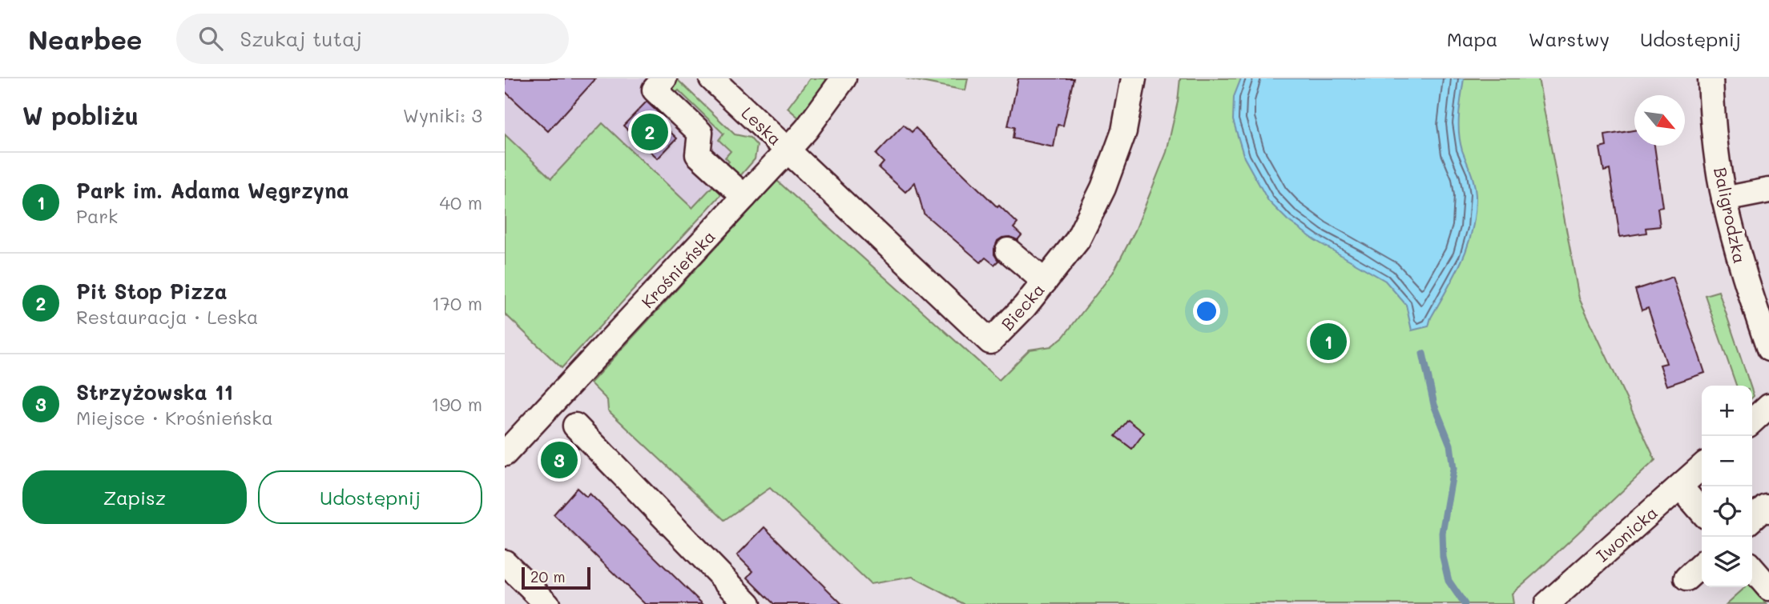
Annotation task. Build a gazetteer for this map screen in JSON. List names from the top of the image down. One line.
{"streets":{"street":["Leska","Baligrodzka","Krośnieńska","Biecka","Iwonicka"]},"crossings":[["Leska","Krośnieńska"],["Leska","Biecka"],["Krośnieńska","Biecka"]],"scale_bar":"20 m","north":"bottom right","page":{"header":"Nearbee","search":"Szukaj tutaj","nav":["Mapa","Warstwy","Udostępnij"],"heading":["W pobliżu","Wyniki: 3"],"pins":["2","1","3"],"list":[{"mark":"1","name":"Park im. Adama Węgrzyna","note":"Park","value":"40 m"},{"mark":"2","name":"Pit Stop Pizza","note":"Restauracja · Leska","value":"170 m"},{"mark":"3","name":"Strzyżowska 11","note":"Miejsce · Krośnieńska","value":"190 m"}],"map_buttons":["+","−"],"buttons":["Zapisz","Udostępnij"],"scale":"20 m"}}
